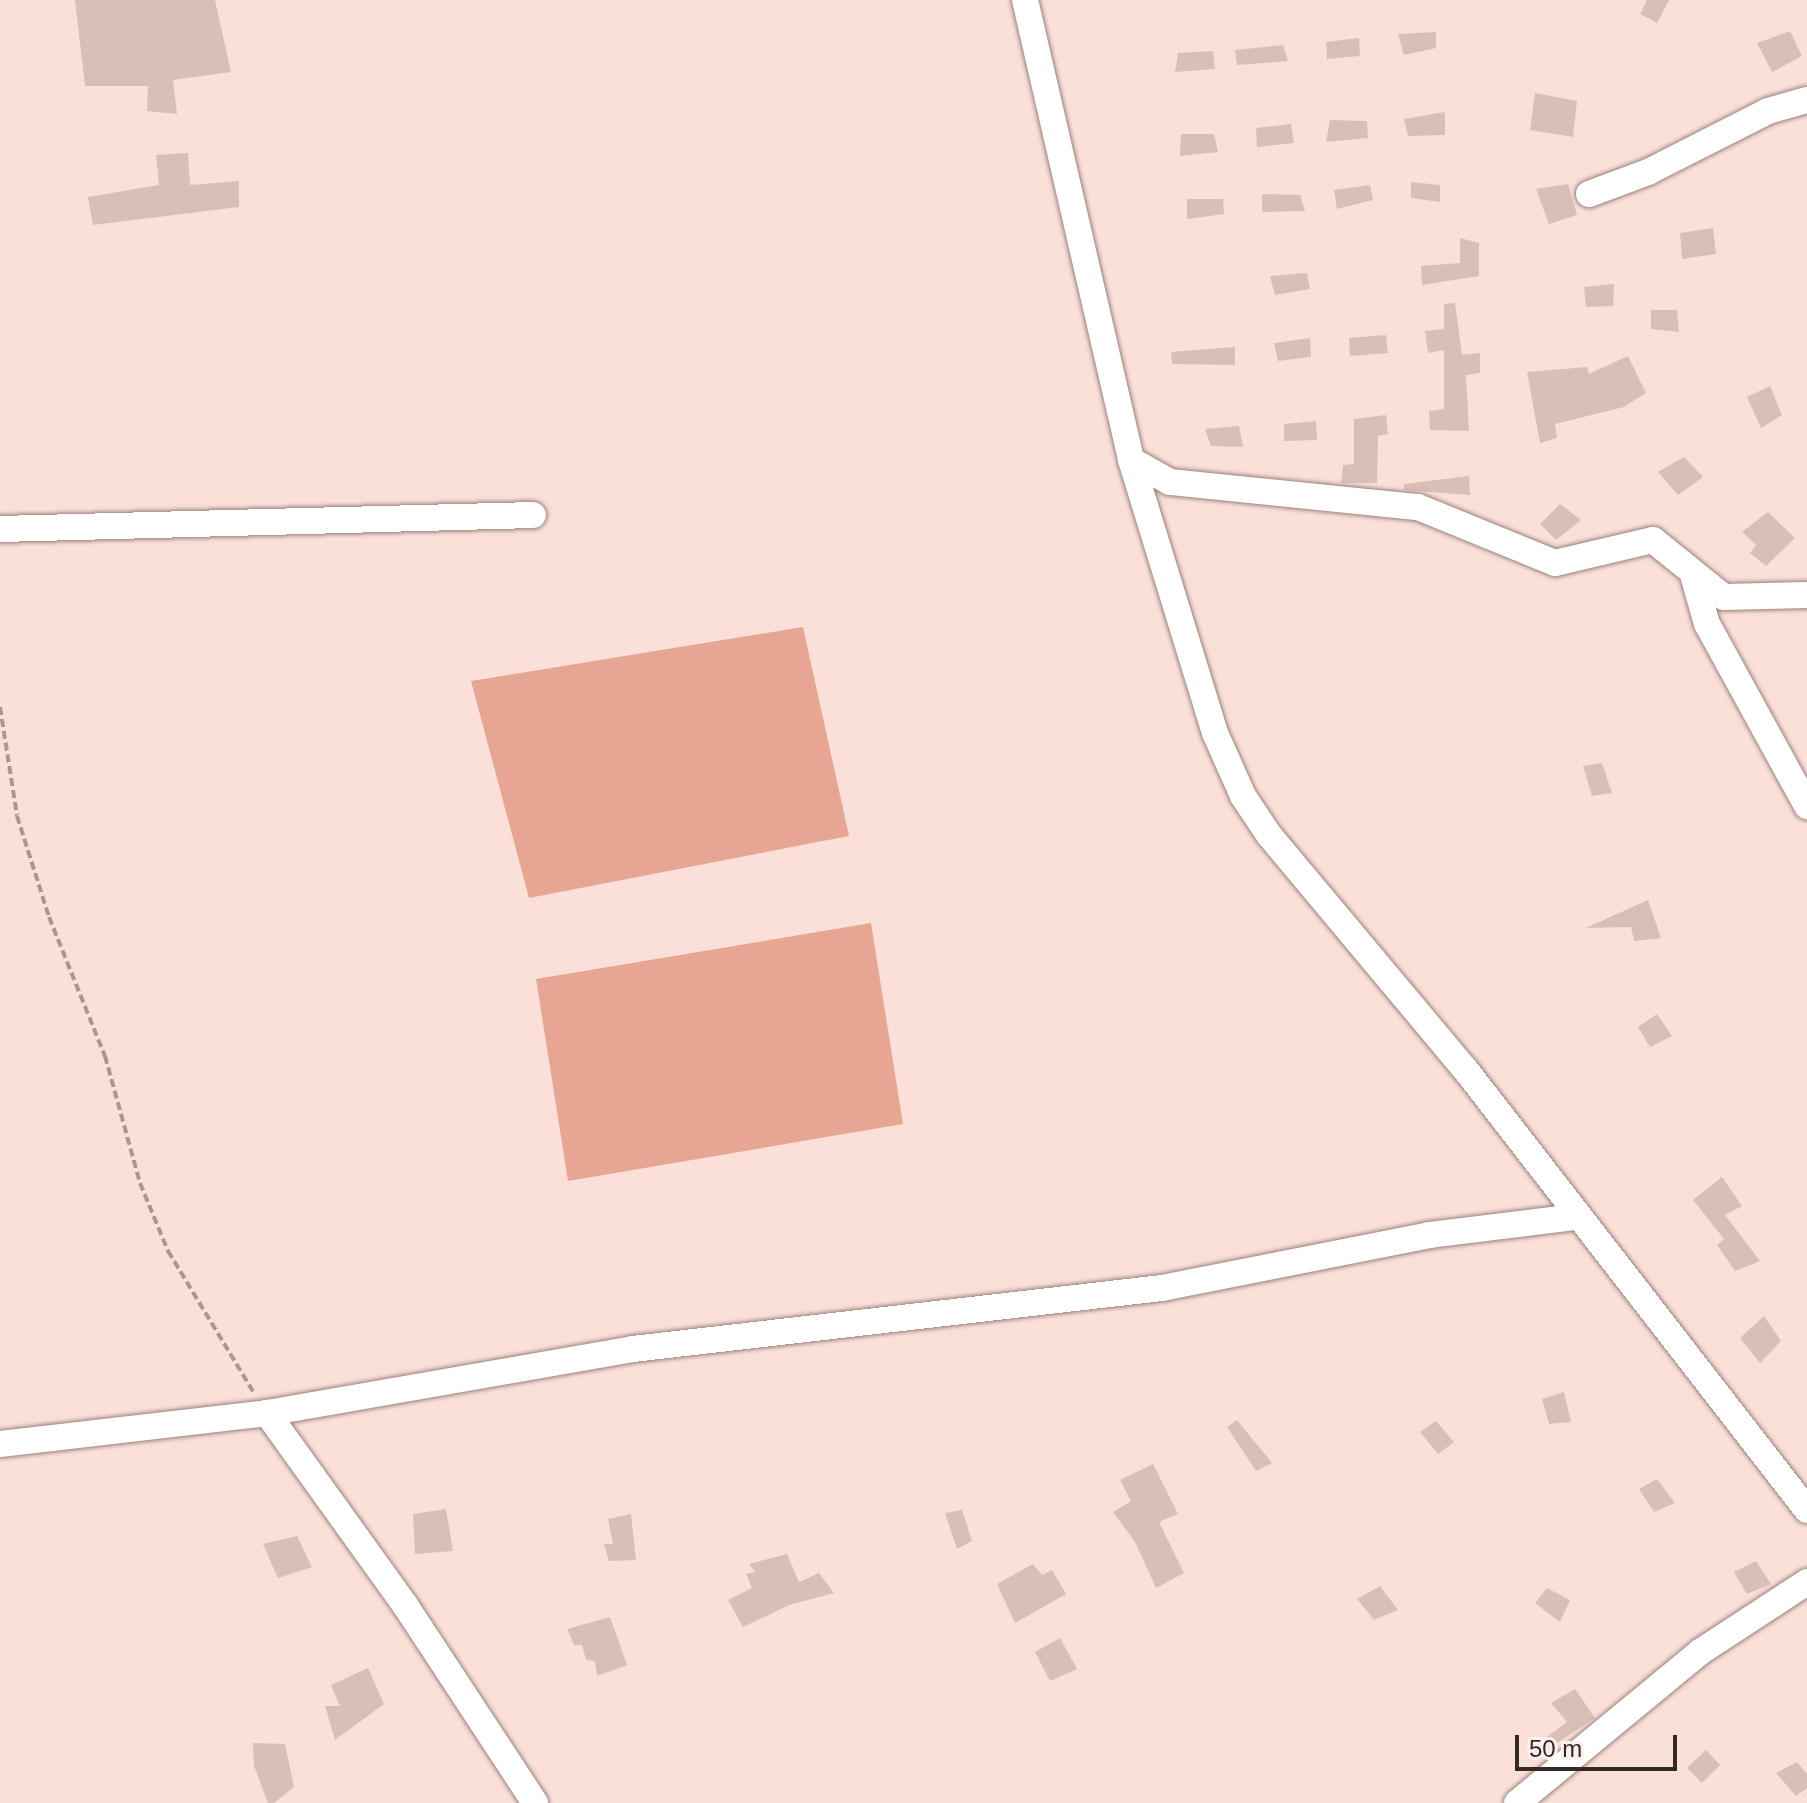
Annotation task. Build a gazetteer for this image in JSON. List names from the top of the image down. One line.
{"scale_bar":"50 m"}
